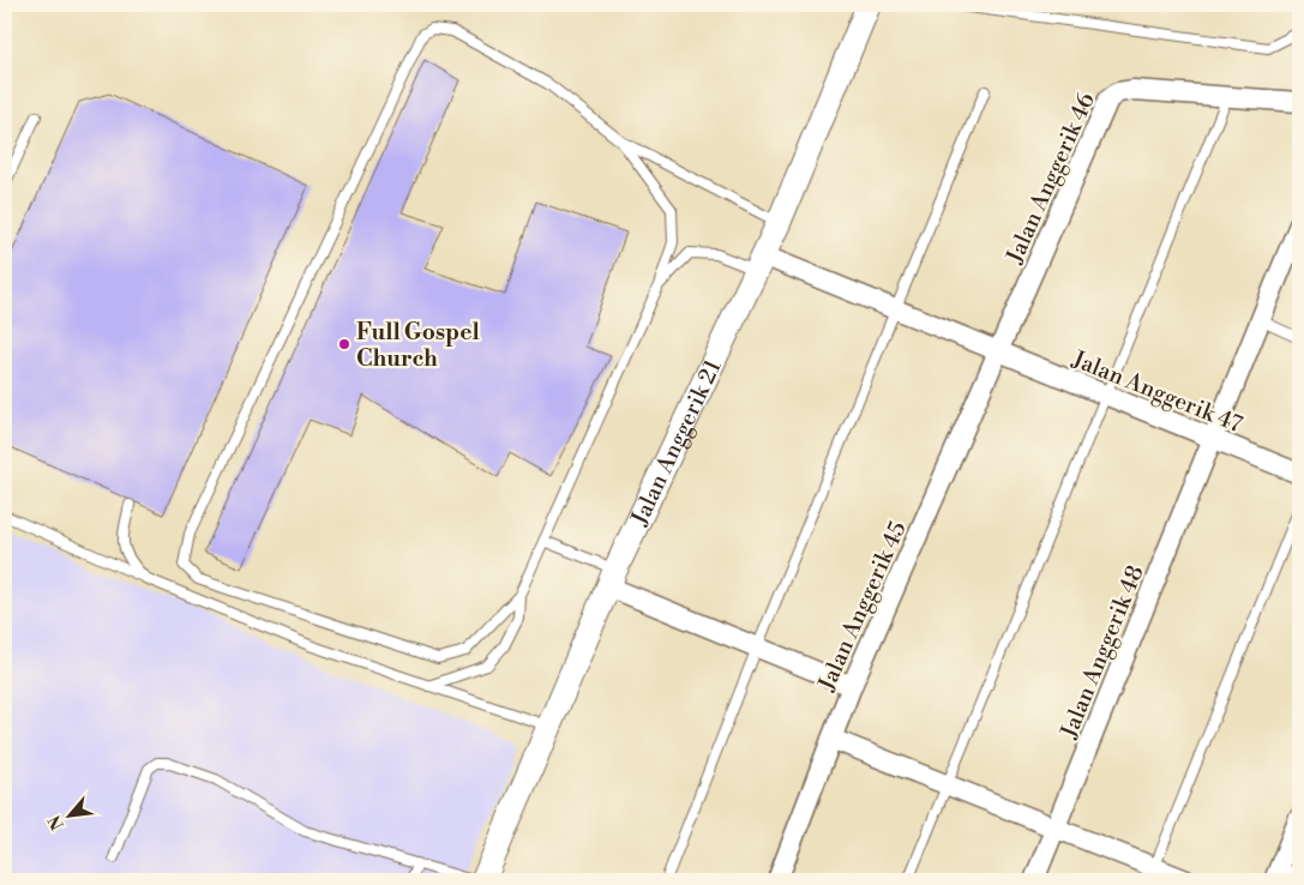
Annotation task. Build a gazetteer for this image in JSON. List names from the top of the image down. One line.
{"streets":{"street":["Jalan Anggerik 46","Jalan Anggerik 47","Jalan Anggerik 21","Jalan Anggerik 45","Jalan Anggerik 48"]},"crossings":[["Jalan Anggerik 46","Jalan Anggerik 47"],["Jalan Anggerik 46","Jalan Anggerik 45"],["Jalan Anggerik 47","Jalan Anggerik 21"],["Jalan Anggerik 47","Jalan Anggerik 45"],["Jalan Anggerik 47","Jalan Anggerik 48"]],"places":["Full Gospel Church"],"north":"bottom left"}
